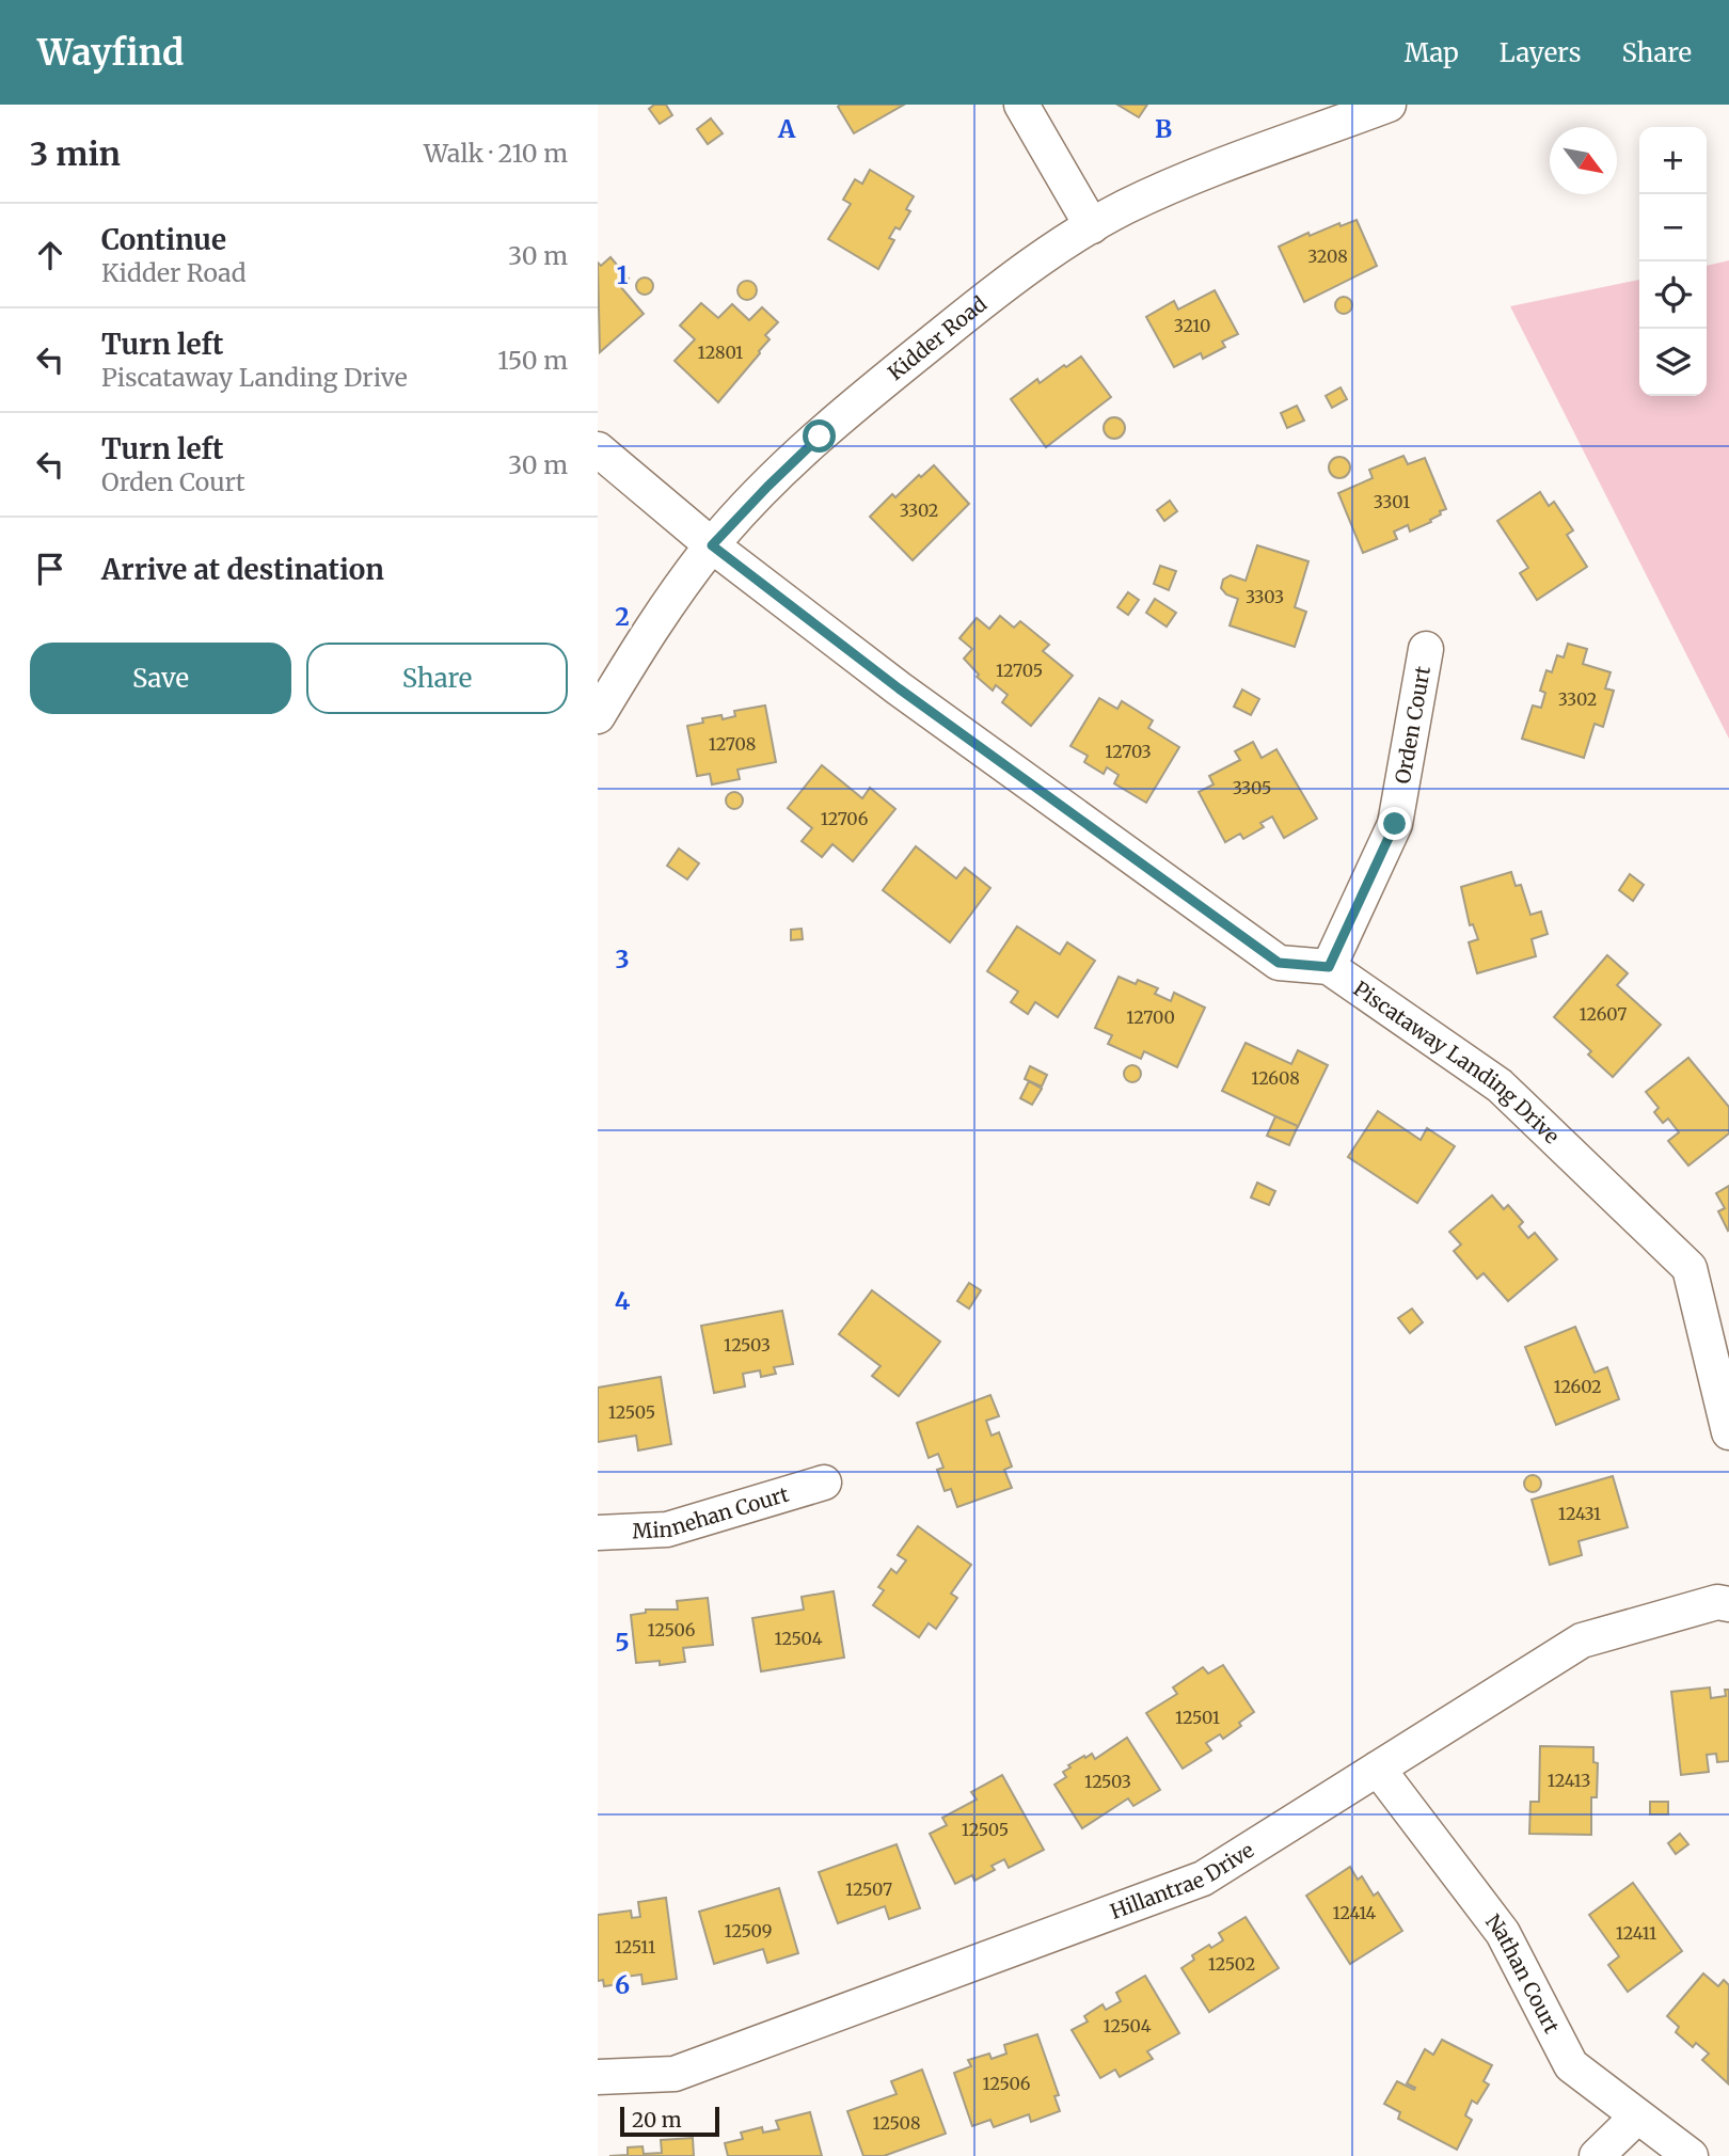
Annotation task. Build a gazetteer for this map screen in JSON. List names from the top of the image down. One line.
{"streets":{"street":["Kidder Road","Orden Court","Piscataway Landing Drive","Minnehan Court","Hillantrae Drive","Nathan Court"]},"crossings":[["Kidder Road","Piscataway Landing Drive"],["Orden Court","Piscataway Landing Drive"],["Hillantrae Drive","Nathan Court"]],"house_numbers":["3208","3210","12801","3301","3302","3303","12705","3302","12708","12703","3305","12706","12607","12700","12608","12503","12602","12505","12431","12506","12504","12501","12413","12503","12505","12507","12414","12509","12411","12511","12502","12504","12506","12508"],"scale_bar":"20 m","north":"bottom right","page":{"header":"Wayfind","nav":["Map","Layers","Share"],"heading":["3 min","Walk · 210 m"],"map_buttons":["+","−"],"list":[["Continue","Kidder Road","30 m"],["Turn left","Piscataway Landing Drive","150 m"],["Turn left","Orden Court","30 m"],"Arrive at destination"],"buttons":["Save","Share"],"scale":"20 m"},"grid":{"columns":["A","B"],"rows":["1","2","3","4","5","6"]}}
